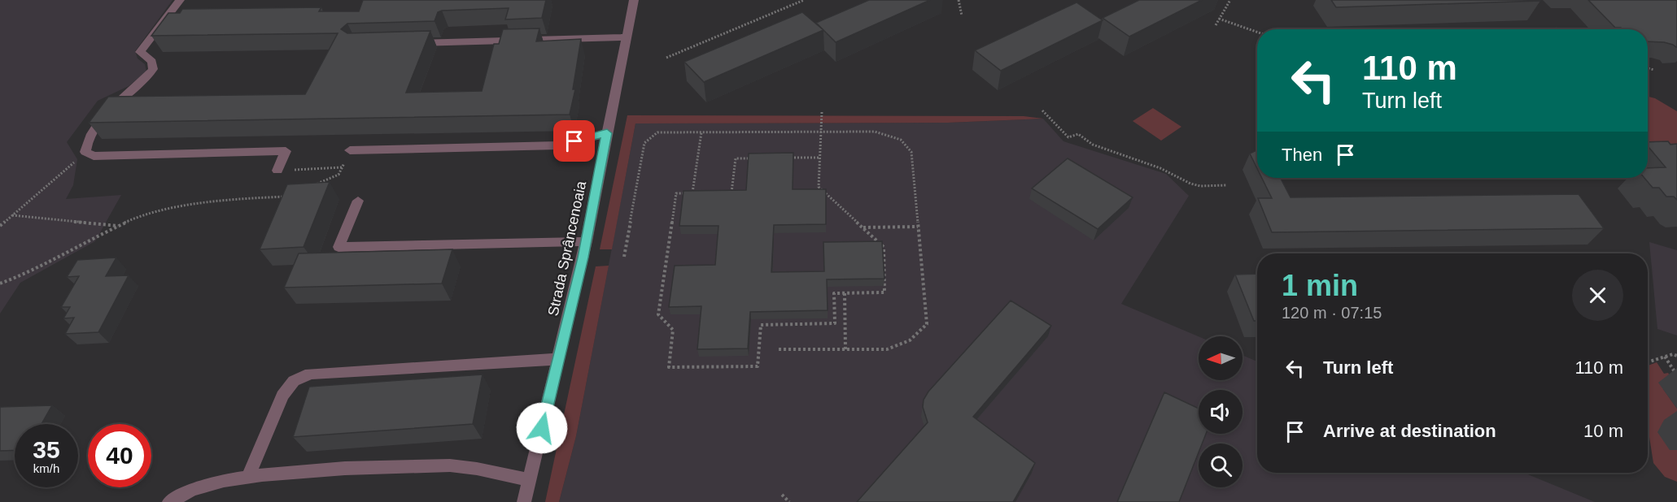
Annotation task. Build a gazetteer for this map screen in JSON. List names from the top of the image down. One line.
{"streets":{"street":["Strada Sprâncenoaia"]},"north":"left","page":{"turn":["110 m","Turn left"],"then":"Then","heading":["1 min","120 m · 07:15"],"list":[{"name":"Turn left","value":"110 m"},{"name":"Arrive at destination","value":"10 m"}],"speed":"35 km/h","limit":"40"}}
